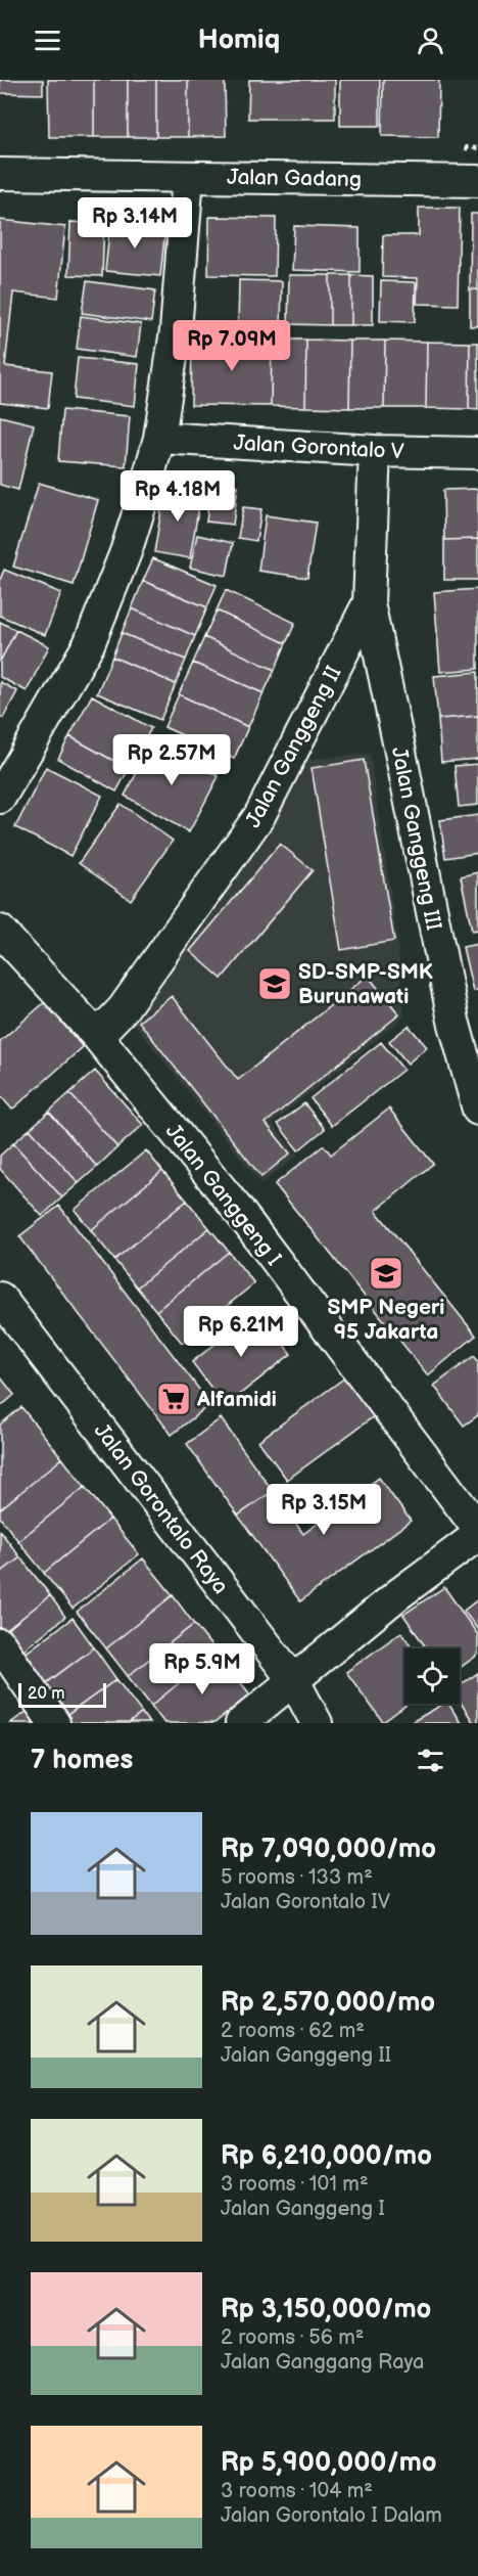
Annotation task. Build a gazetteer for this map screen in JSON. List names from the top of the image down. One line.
{"streets":{"street":["Jalan Gadang","Jalan Gorontalo V","Jalan Ganggeng II","Jalan Ganggeng III","Jalan Ganggeng I","Jalan Gorontalo Raya"]},"crossings":[["Jalan Gorontalo V","Jalan Ganggeng II"],["Jalan Ganggeng II","Jalan Ganggeng III"],["Jalan Ganggeng II","Jalan Ganggeng I"]],"places":{"school or university":["SD-SMP-SMK Burunawati","SMP Negeri 95 Jakarta"],"supermarket":["Alfamidi"]},"scale_bar":"20 m","page":{"header":"Homiq","price":["Rp 3.14M","Rp 7.09M","Rp 4.18M","Rp 2.57M","Rp 6.21M","Rp 3.15M","Rp 5.9M"],"scale":"20 m","heading":"7 homes","list":[{"name":"Rp 7,090,000/mo","note":"5 rooms · 133 m² · Jalan Gorontalo IV"},{"name":"Rp 2,570,000/mo","note":"2 rooms · 62 m² · Jalan Ganggeng II"},{"name":"Rp 6,210,000/mo","note":"3 rooms · 101 m² · Jalan Ganggeng I"},{"name":"Rp 3,150,000/mo","note":"2 rooms · 56 m² · Jalan Ganggang Raya"},{"name":"Rp 5,900,000/mo","note":"3 rooms · 104 m² · Jalan Gorontalo I Dalam"}]}}
